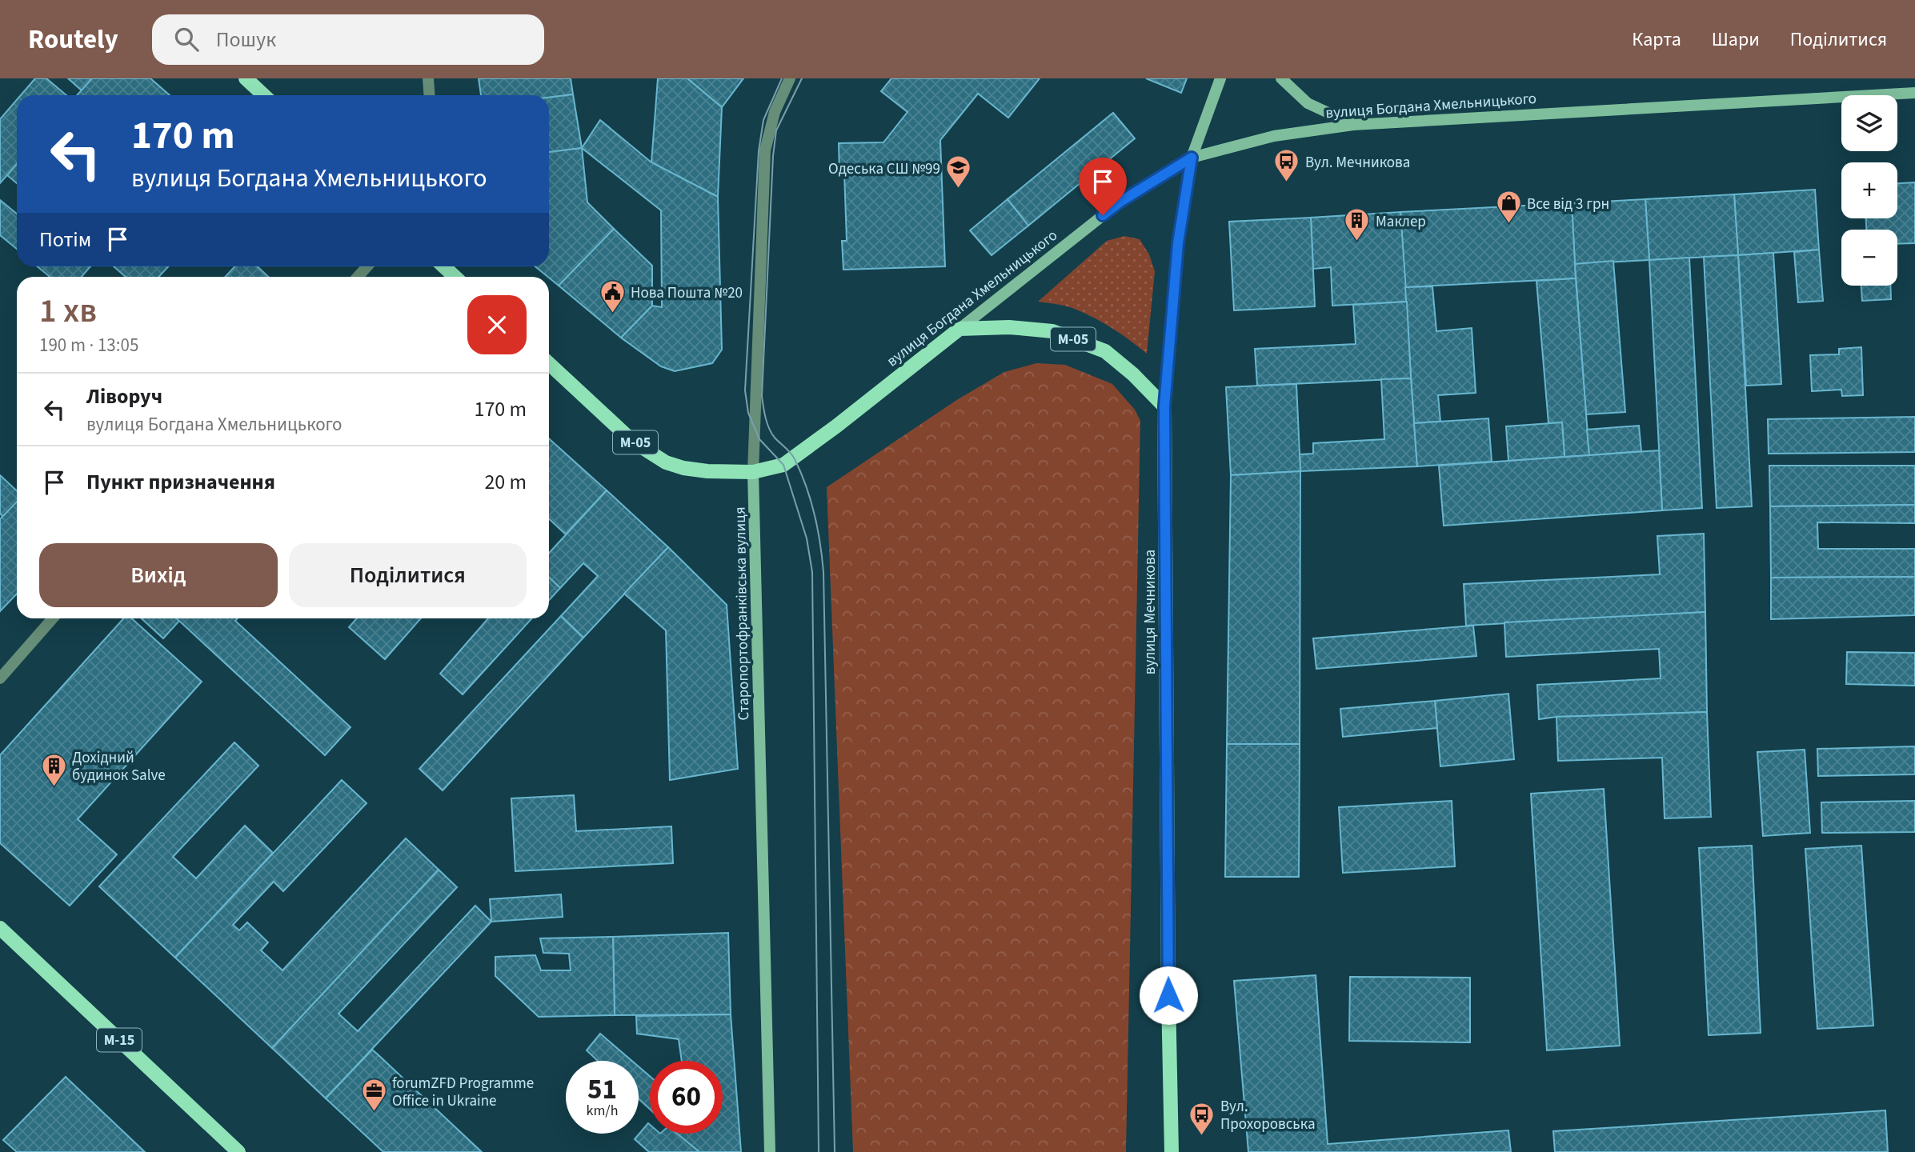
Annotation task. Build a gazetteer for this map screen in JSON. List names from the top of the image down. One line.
{"streets":{"main road":["вулиця Богдана Хмельницького","М-05","вулиця Мечникова","Старопортофранківська вулиця","М-15"]},"crossings":[["вулиця Богдана Хмельницького","М-05"],["вулиця Богдана Хмельницького","вулиця Мечникова"],["вулиця Богдана Хмельницького","Старопортофранківська вулиця"],["М-05","вулиця Мечникова"],["М-05","Старопортофранківська вулиця"]],"places":{"bus stop":["Вул. Мечникова","Вул. Прохоровська"],"school or university":["Одеська СШ №99"],"shop":["Все від 3 грн"],"building":["Маклер","Дохідний будинок Salve"],"public building":["Нова Пошта №20"],"office":["forumZFD Programme Office in Ukraine"]},"page":{"header":"Routely","search":"Пошук","nav":["Карта","Шари","Поділитися"],"map_buttons":["+","−"],"turn":["170 m","вулиця Богдана Хмельницького"],"then":"Потім","heading":["1 хв","190 m · 13:05"],"list":[{"name":"Ліворуч","note":"вулиця Богдана Хмельницького","value":"170 m"},{"name":"Пункт призначення","value":"20 m"}],"buttons":["Вихід","Поділитися"],"speed":"51 km/h","limit":"60"}}
